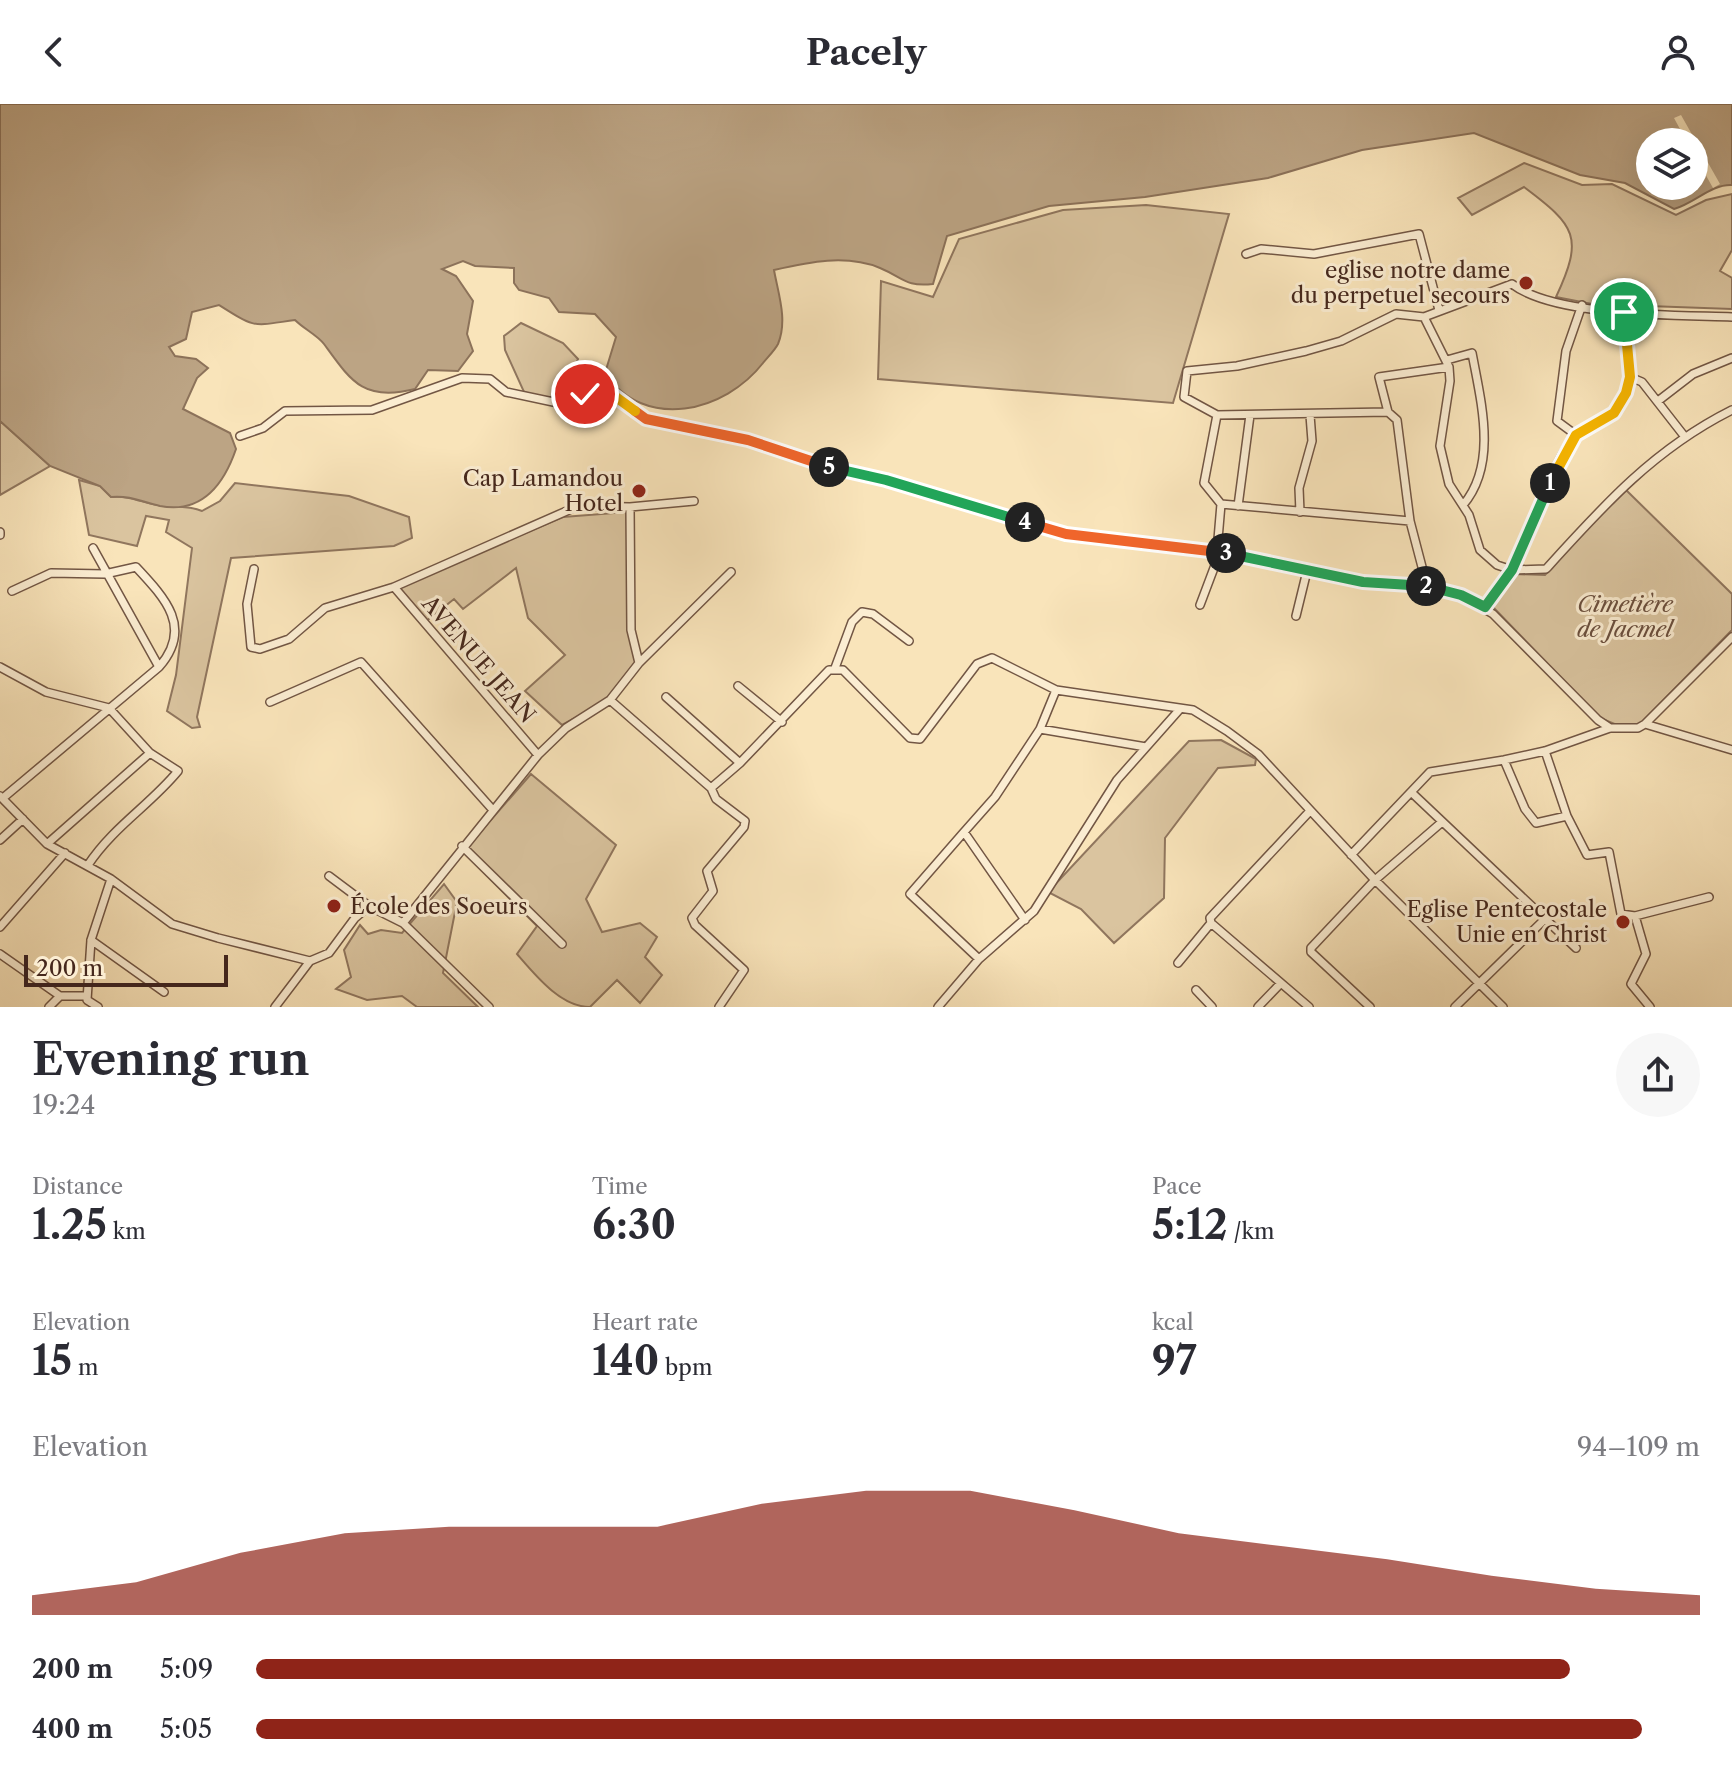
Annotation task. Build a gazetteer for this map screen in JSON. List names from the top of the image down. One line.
{"streets":{"street":["AVENUE JEAN"]},"parks":["Cimetière de Jacmel"],"places":["eglise notre dame du perpetuel secours","Cap Lamandou Hotel","École des Soeurs","Eglise Pentecostale Unie en Christ"],"scale_bar":"200 m","page":{"header":"Pacely","pins":["5","1","4","3","2"],"scale":"200 m","heading":["Evening run","19:24"],"stats":[["Distance","1.25 km"],["Time","6:30"],["Pace","5:12 /km"],["Elevation","15 m"],["Heart rate","140 bpm"],["kcal","97"]],"chart":["Elevation","94–109 m"],"list":[{"name":"200 m","note":"5:09"},{"name":"400 m","note":"5:05"}]}}
